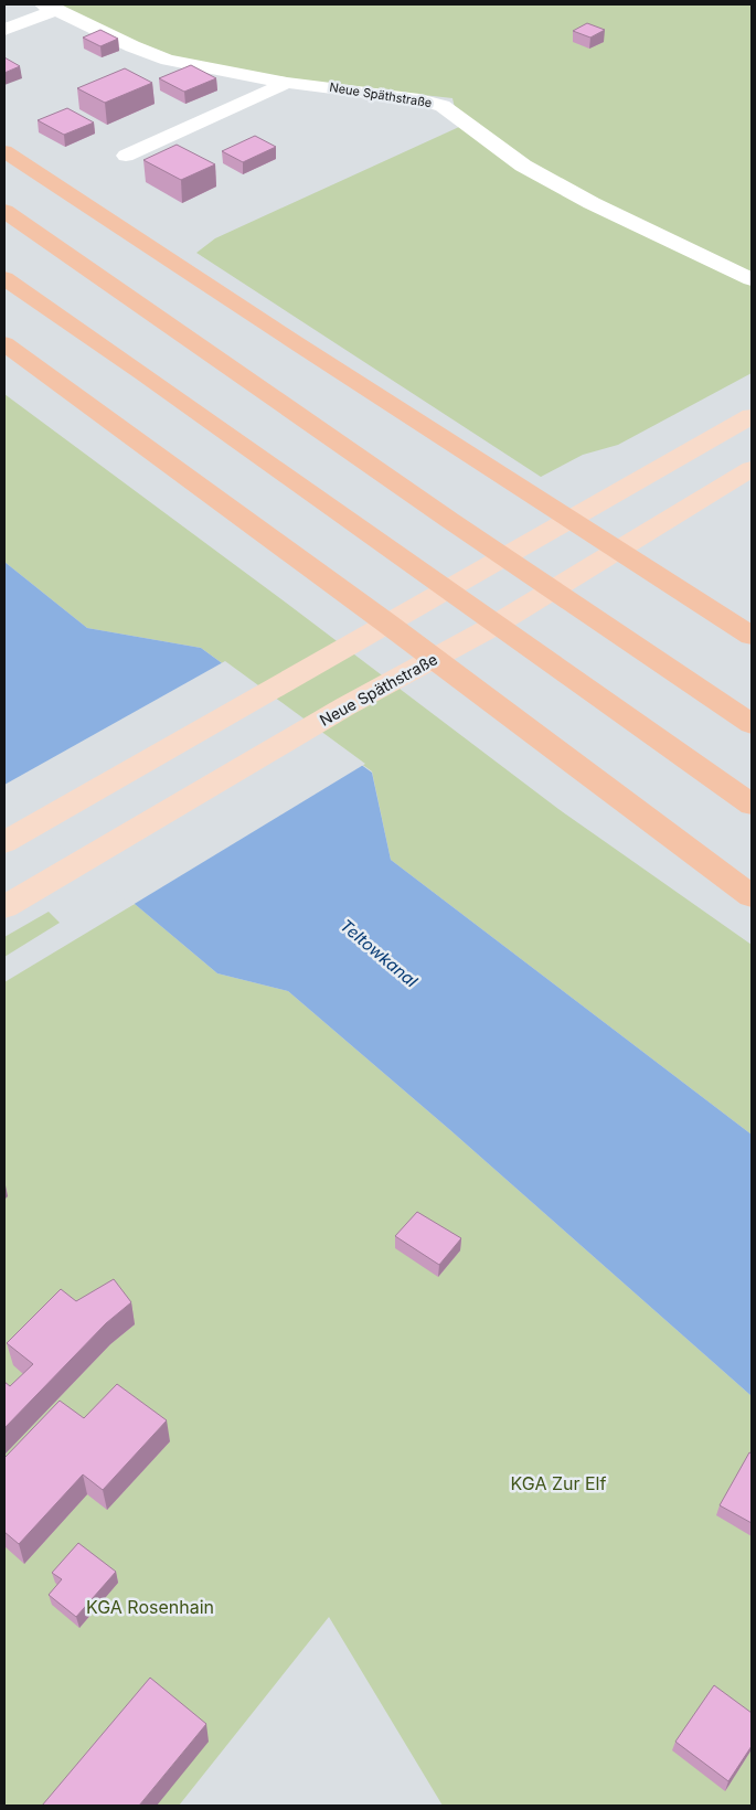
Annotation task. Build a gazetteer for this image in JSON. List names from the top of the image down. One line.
{"streets":{"main road":["Neue Späthstraße"]},"water":["Teltowkanal"],"parks":["KGA Zur Elf","KGA Rosenhain"]}
